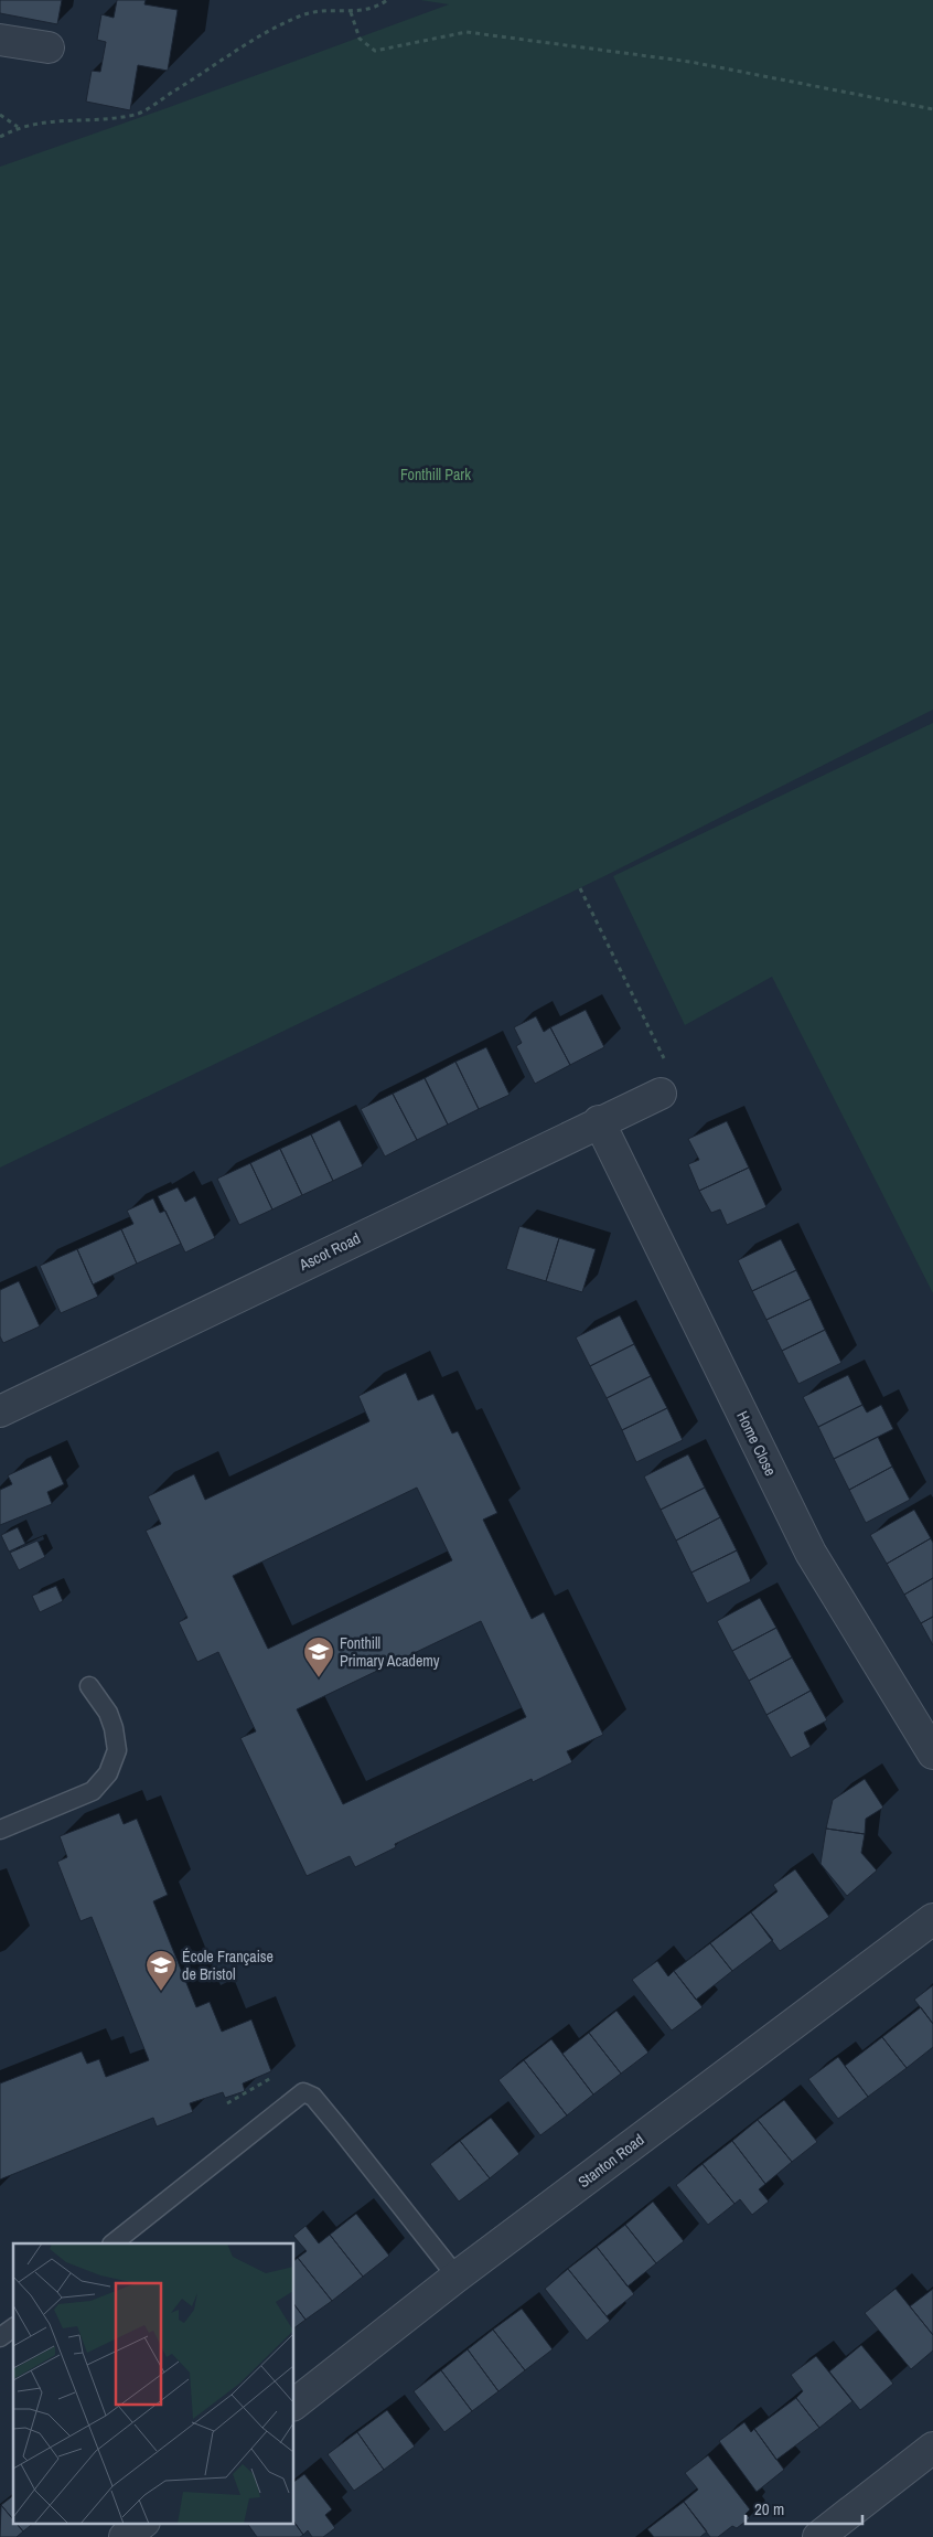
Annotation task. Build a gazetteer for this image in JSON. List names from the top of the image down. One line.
{"streets":{"street":["Ascot Road","Home Close","Stanton Road"]},"crossings":[["Ascot Road","Home Close"]],"parks":["Fonthill Park"],"places":{"school or university":["Fonthill Primary Academy","École Française de Bristol"]},"scale_bar":"20 m"}
